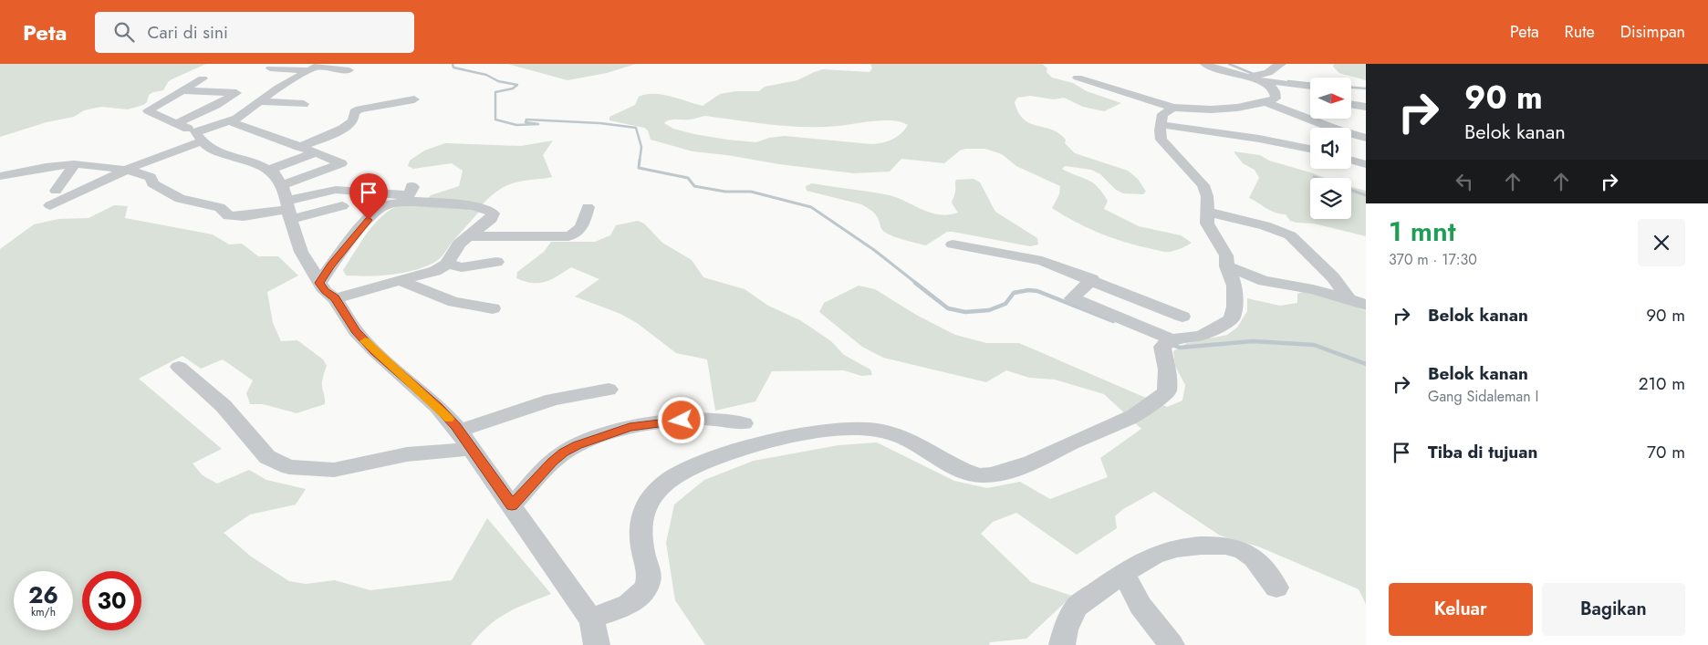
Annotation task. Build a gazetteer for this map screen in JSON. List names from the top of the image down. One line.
{"north":"right","page":{"header":"Peta","search":"Cari di sini","nav":["Peta","Rute","Disimpan"],"turn":["90 m","Belok kanan"],"heading":["1 mnt","370 m · 17:30"],"list":[{"name":"Belok kanan","value":"90 m"},{"name":"Belok kanan","note":"Gang Sidaleman I","value":"210 m"},{"name":"Tiba di tujuan","value":"70 m"}],"speed":"26 km/h","limit":"30","buttons":["Keluar","Bagikan"]}}
